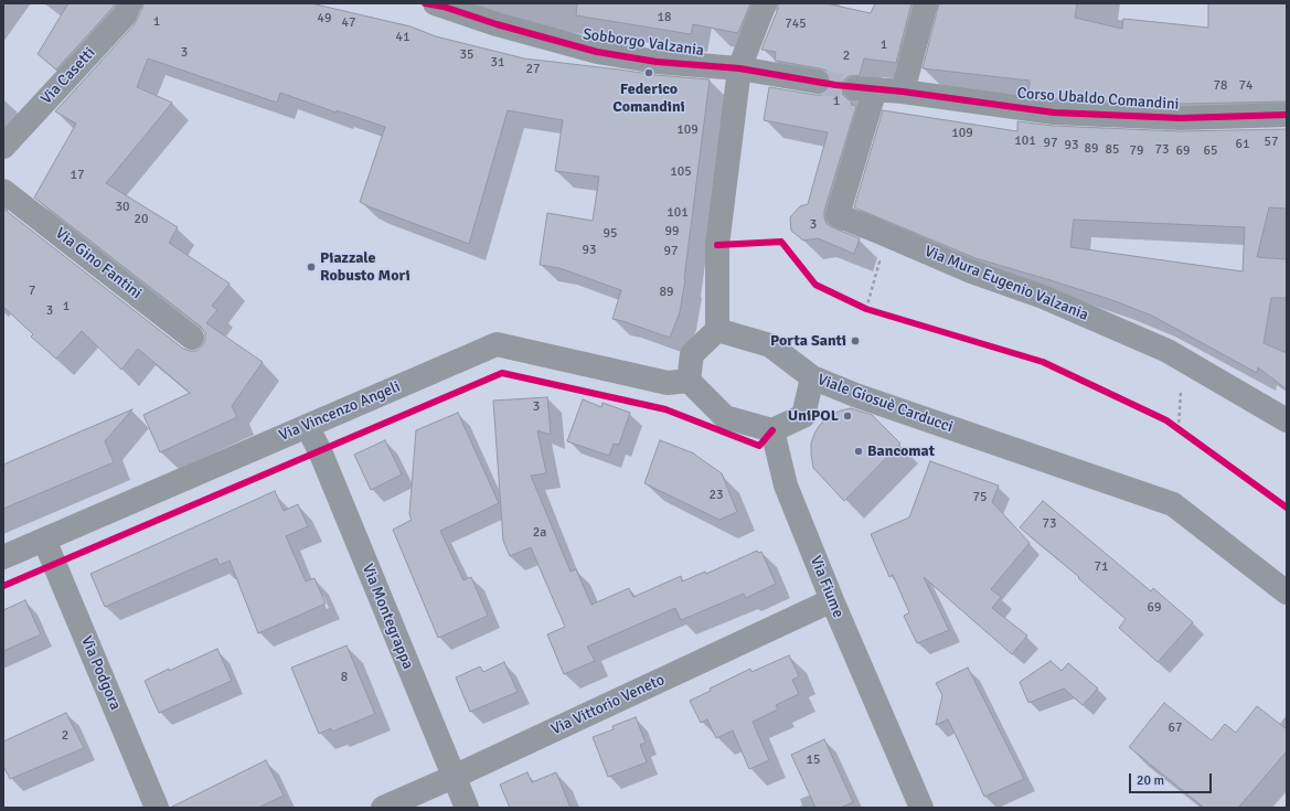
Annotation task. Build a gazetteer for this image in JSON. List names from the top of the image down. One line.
{"streets":{"street":["Sobborgo Valzania","Via Casetti","Corso Ubaldo Comandini","Via Gino Fantini","Via Mura Eugenio Valzania","Viale Giosuè Carducci","Via Vincenzo Angeli","Via Fiume","Via Montegrappa","Via Podgora","Via Vittorio Veneto"]},"crossings":[["Corso Ubaldo Comandini","Via Mura Eugenio Valzania"],["Viale Giosuè Carducci","Via Vincenzo Angeli"],["Viale Giosuè Carducci","Via Fiume"],["Via Vincenzo Angeli","Via Fiume"],["Via Vincenzo Angeli","Via Montegrappa"],["Via Vincenzo Angeli","Via Podgora"],["Via Fiume","Via Vittorio Veneto"],["Via Montegrappa","Via Vittorio Veneto"]],"places":["Federico Comandini","Piazzale Robusto Mori","Porta Santi","UniPOL","Bancomat"],"house_numbers":["18","49","1","47","745","41","1","3","35","2","31","27","78","74","1","109","109","101","57","97","61","93","89","85","73","79","69","65","105","17","30","101","20","3","99","95","93","97","7","89","1","3","3","23","75","73","2a","71","69","8","67","2","15"],"scale_bar":"20 m"}
